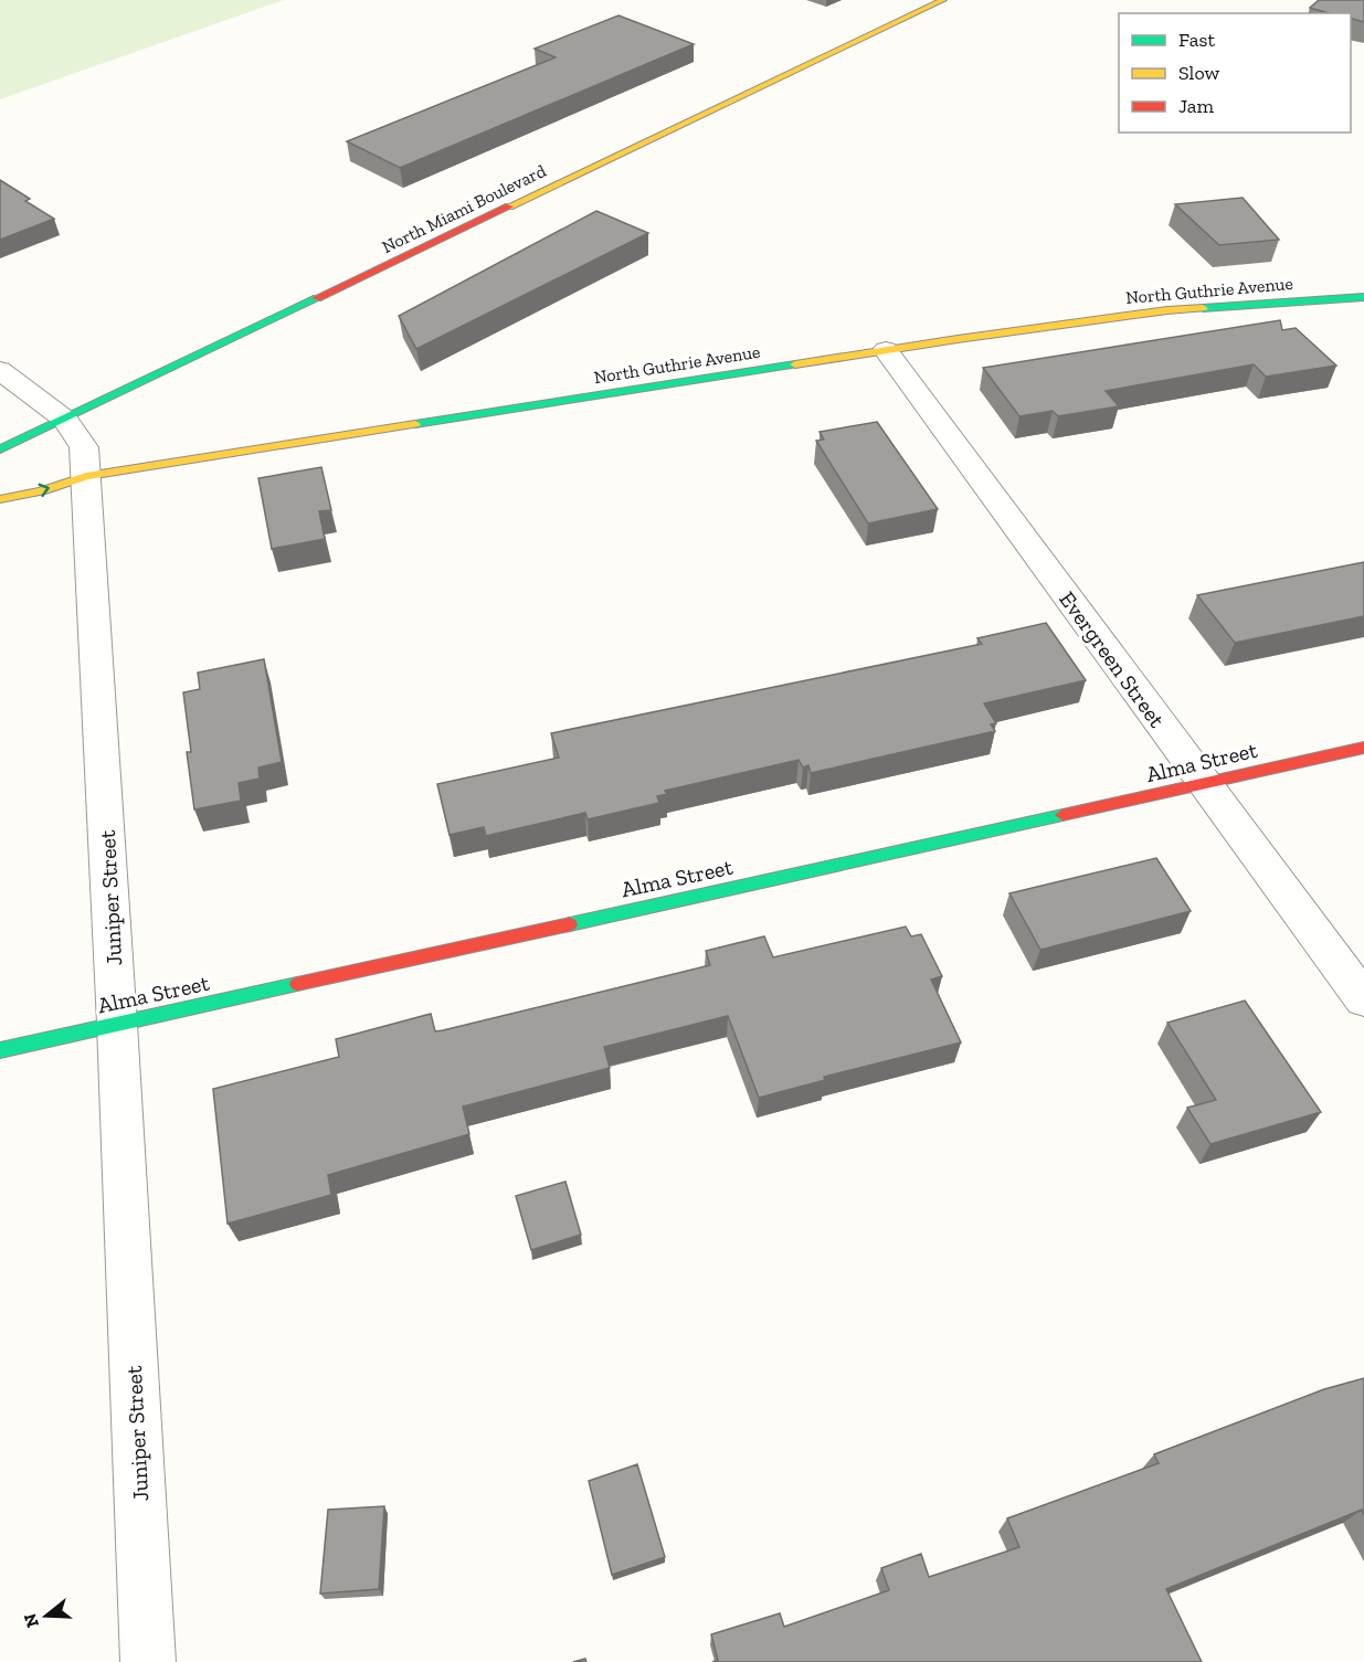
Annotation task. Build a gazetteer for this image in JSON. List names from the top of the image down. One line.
{"streets":{"street":["North Miami Boulevard","North Guthrie Avenue","Evergreen Street","Alma Street","Juniper Street"]},"crossings":[["North Miami Boulevard","Juniper Street"],["North Guthrie Avenue","Evergreen Street"],["North Guthrie Avenue","Juniper Street"],["Evergreen Street","Alma Street"],["Alma Street","Juniper Street"]],"legend":["Fast","Slow","Jam"],"north":"left"}
